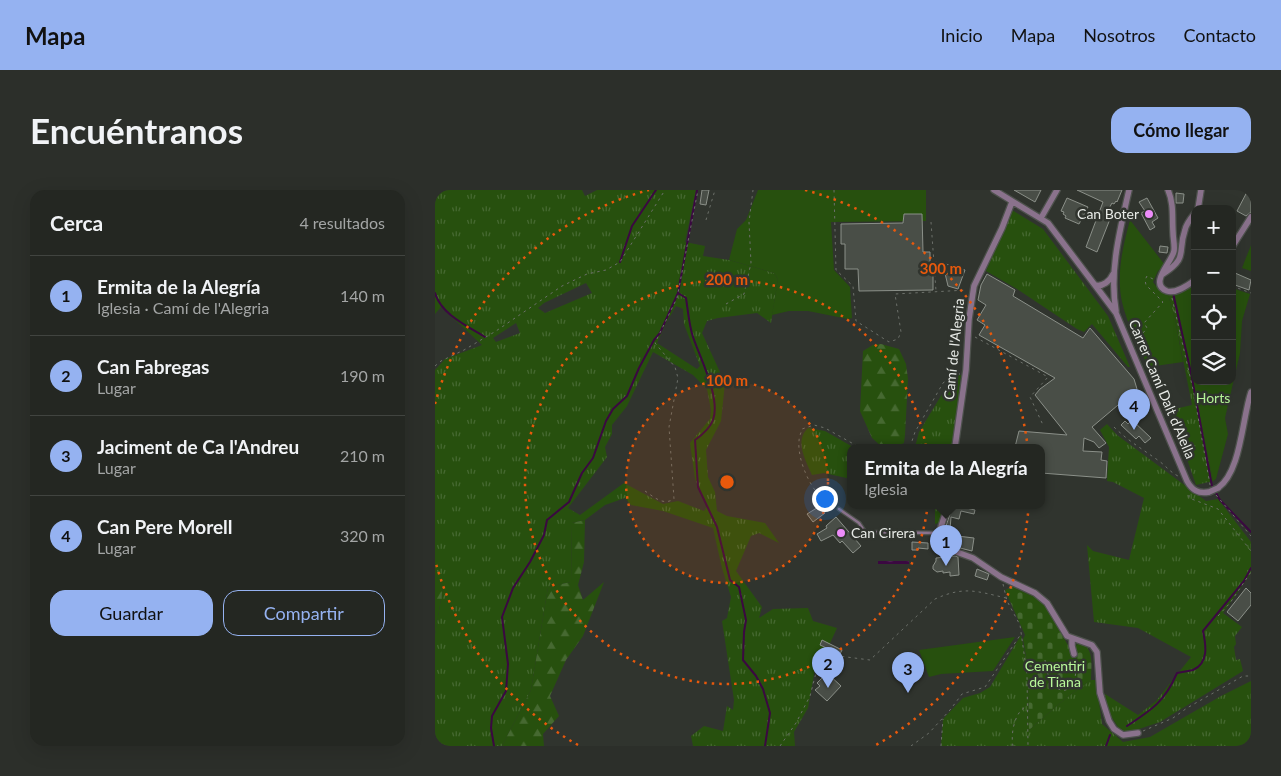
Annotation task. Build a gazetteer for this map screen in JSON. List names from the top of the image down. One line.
{"streets":{"street":["Camí de l'Alegria","Carrer Camí Dalt d'Alella"]},"crossings":[["Camí de l'Alegria","Carrer Camí Dalt d'Alella"]],"parks":["Horts","Cementiri de Tiana"],"places":["Can Boter","Can Cirera"],"page":{"header":"Mapa","nav":["Inicio","Mapa","Nosotros","Contacto"],"buttons":["Cómo llegar",["Guardar","Compartir"]],"title":"Encuéntranos","heading":["Cerca","4 resultados"],"map_buttons":["+","−"],"list":[{"mark":"1","name":"Ermita de la Alegría","note":"Iglesia · Camí de l'Alegria","value":"140 m"},{"mark":"2","name":"Can Fabregas","note":"Lugar","value":"190 m"},{"mark":"3","name":"Jaciment de Ca l'Andreu","note":"Lugar","value":"210 m"},{"mark":"4","name":"Can Pere Morell","note":"Lugar","value":"320 m"}],"pins":["4","1","2","3"],"popup":["Ermita de la Alegría","Iglesia"]},"rings":["300 m","200 m","100 m"]}
